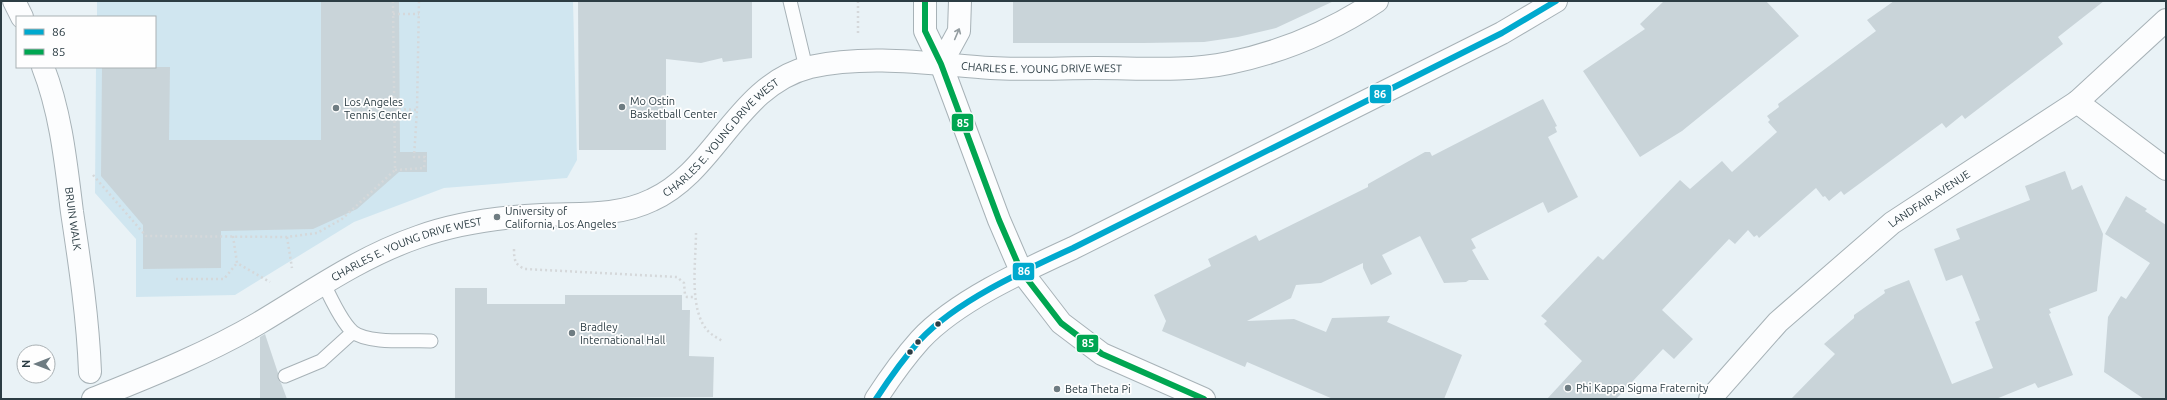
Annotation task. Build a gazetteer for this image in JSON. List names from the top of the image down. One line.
{"streets":{"street":["CHARLES E. YOUNG DRIVE WEST","LANDFAIR AVENUE","BRUIN WALK"]},"places":["Mo Ostin Basketball Center","Los Angeles Tennis Center","University of California, Los Angeles","Bradley International Hall","Phi Kappa Sigma Fraternity","Beta Theta Pi"],"lines":["transit line 86","transit line 85"],"legend":["86","85"],"north":"left"}
